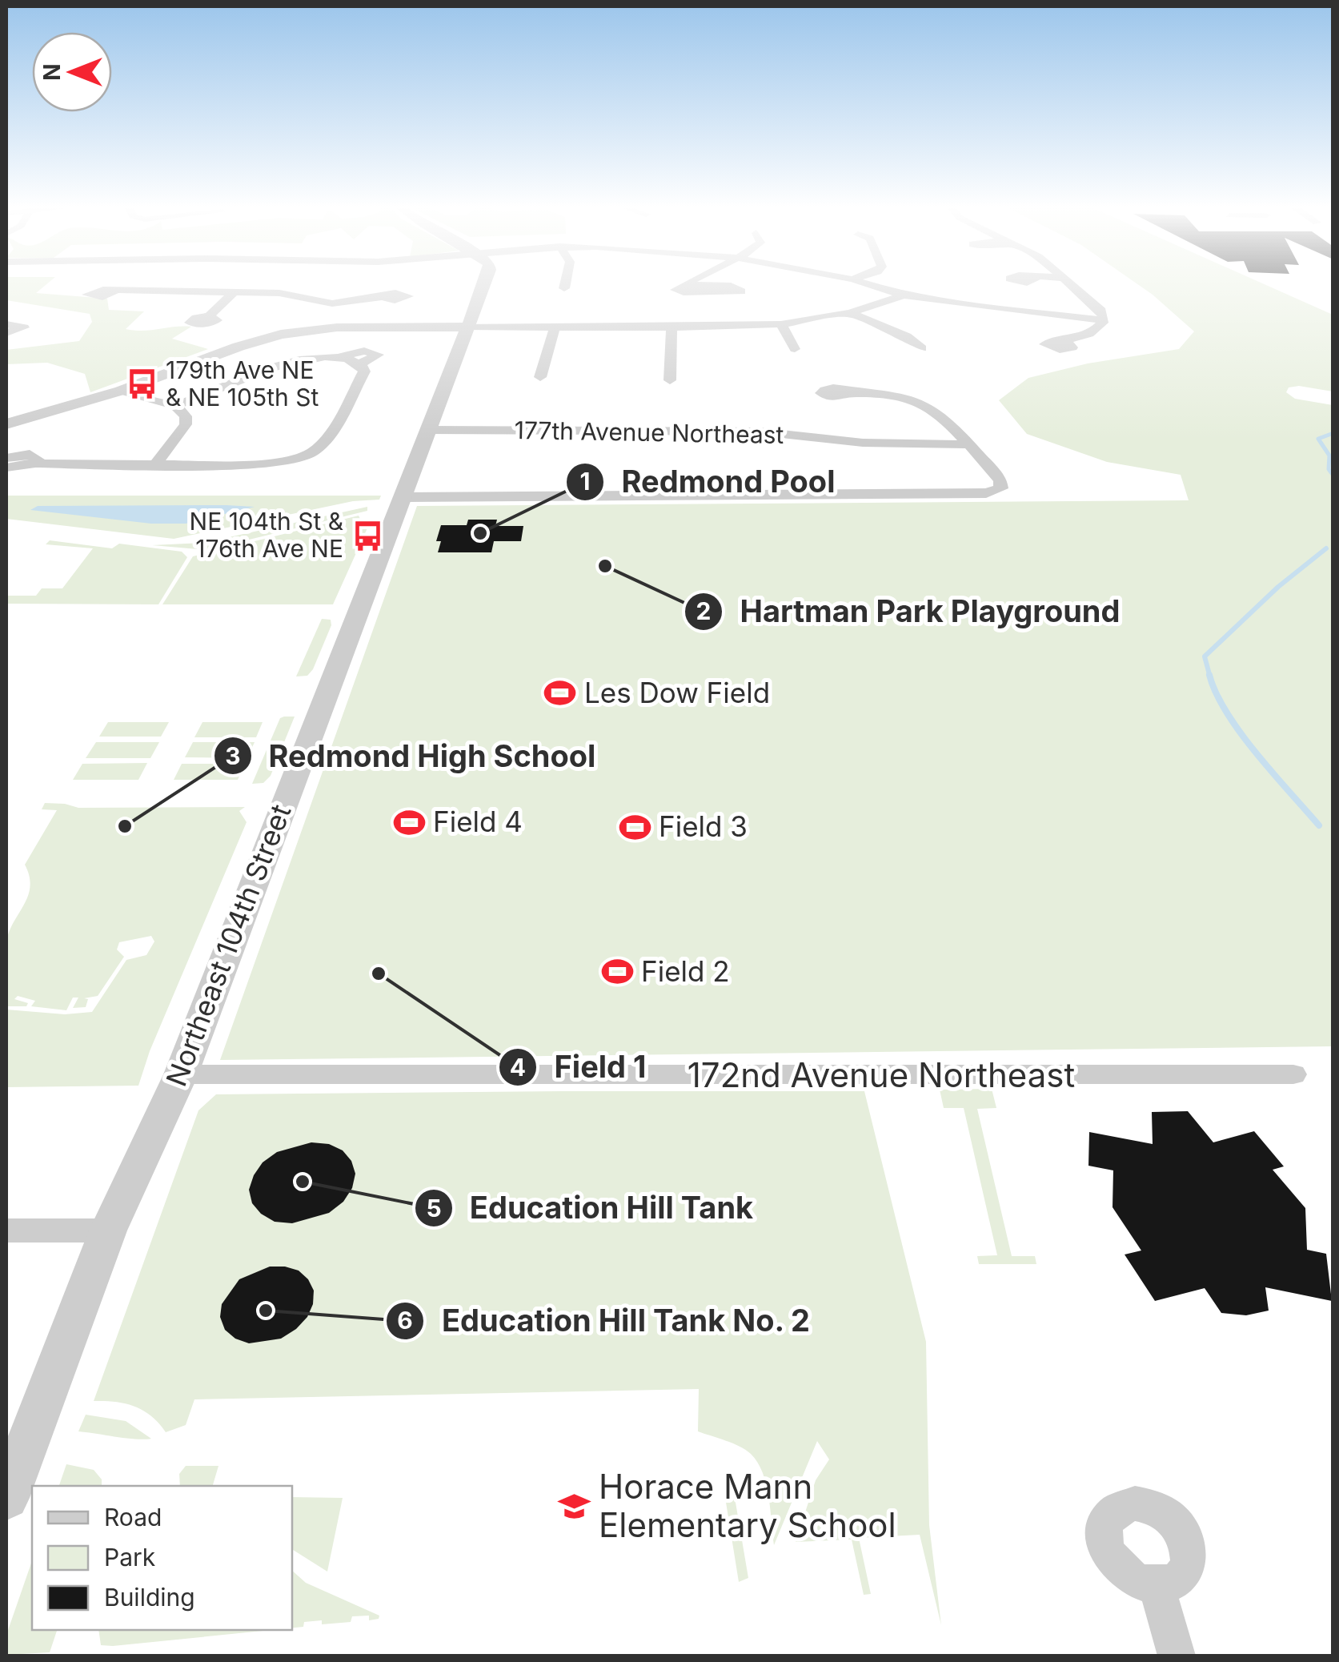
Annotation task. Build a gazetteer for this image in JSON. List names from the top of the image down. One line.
{"streets":{"street":["177th Avenue Northeast","Northeast 104th Street","172nd Avenue Northeast"]},"crossings":[["177th Avenue Northeast","Northeast 104th Street"],["Northeast 104th Street","172nd Avenue Northeast"]],"places":{"bus stop":["179th Ave NE & NE 105th St","NE 104th St & 176th Ave NE"],"other":["Redmond Pool","Hartman Park Playground","Redmond High School","Field 1","Education Hill Tank","Education Hill Tank No. 2"],"sports":["Les Dow Field","Field 4","Field 3","Field 2"],"school or university":["Horace Mann Elementary School"]},"legend":["Road","Park","Building"],"north":"left"}
